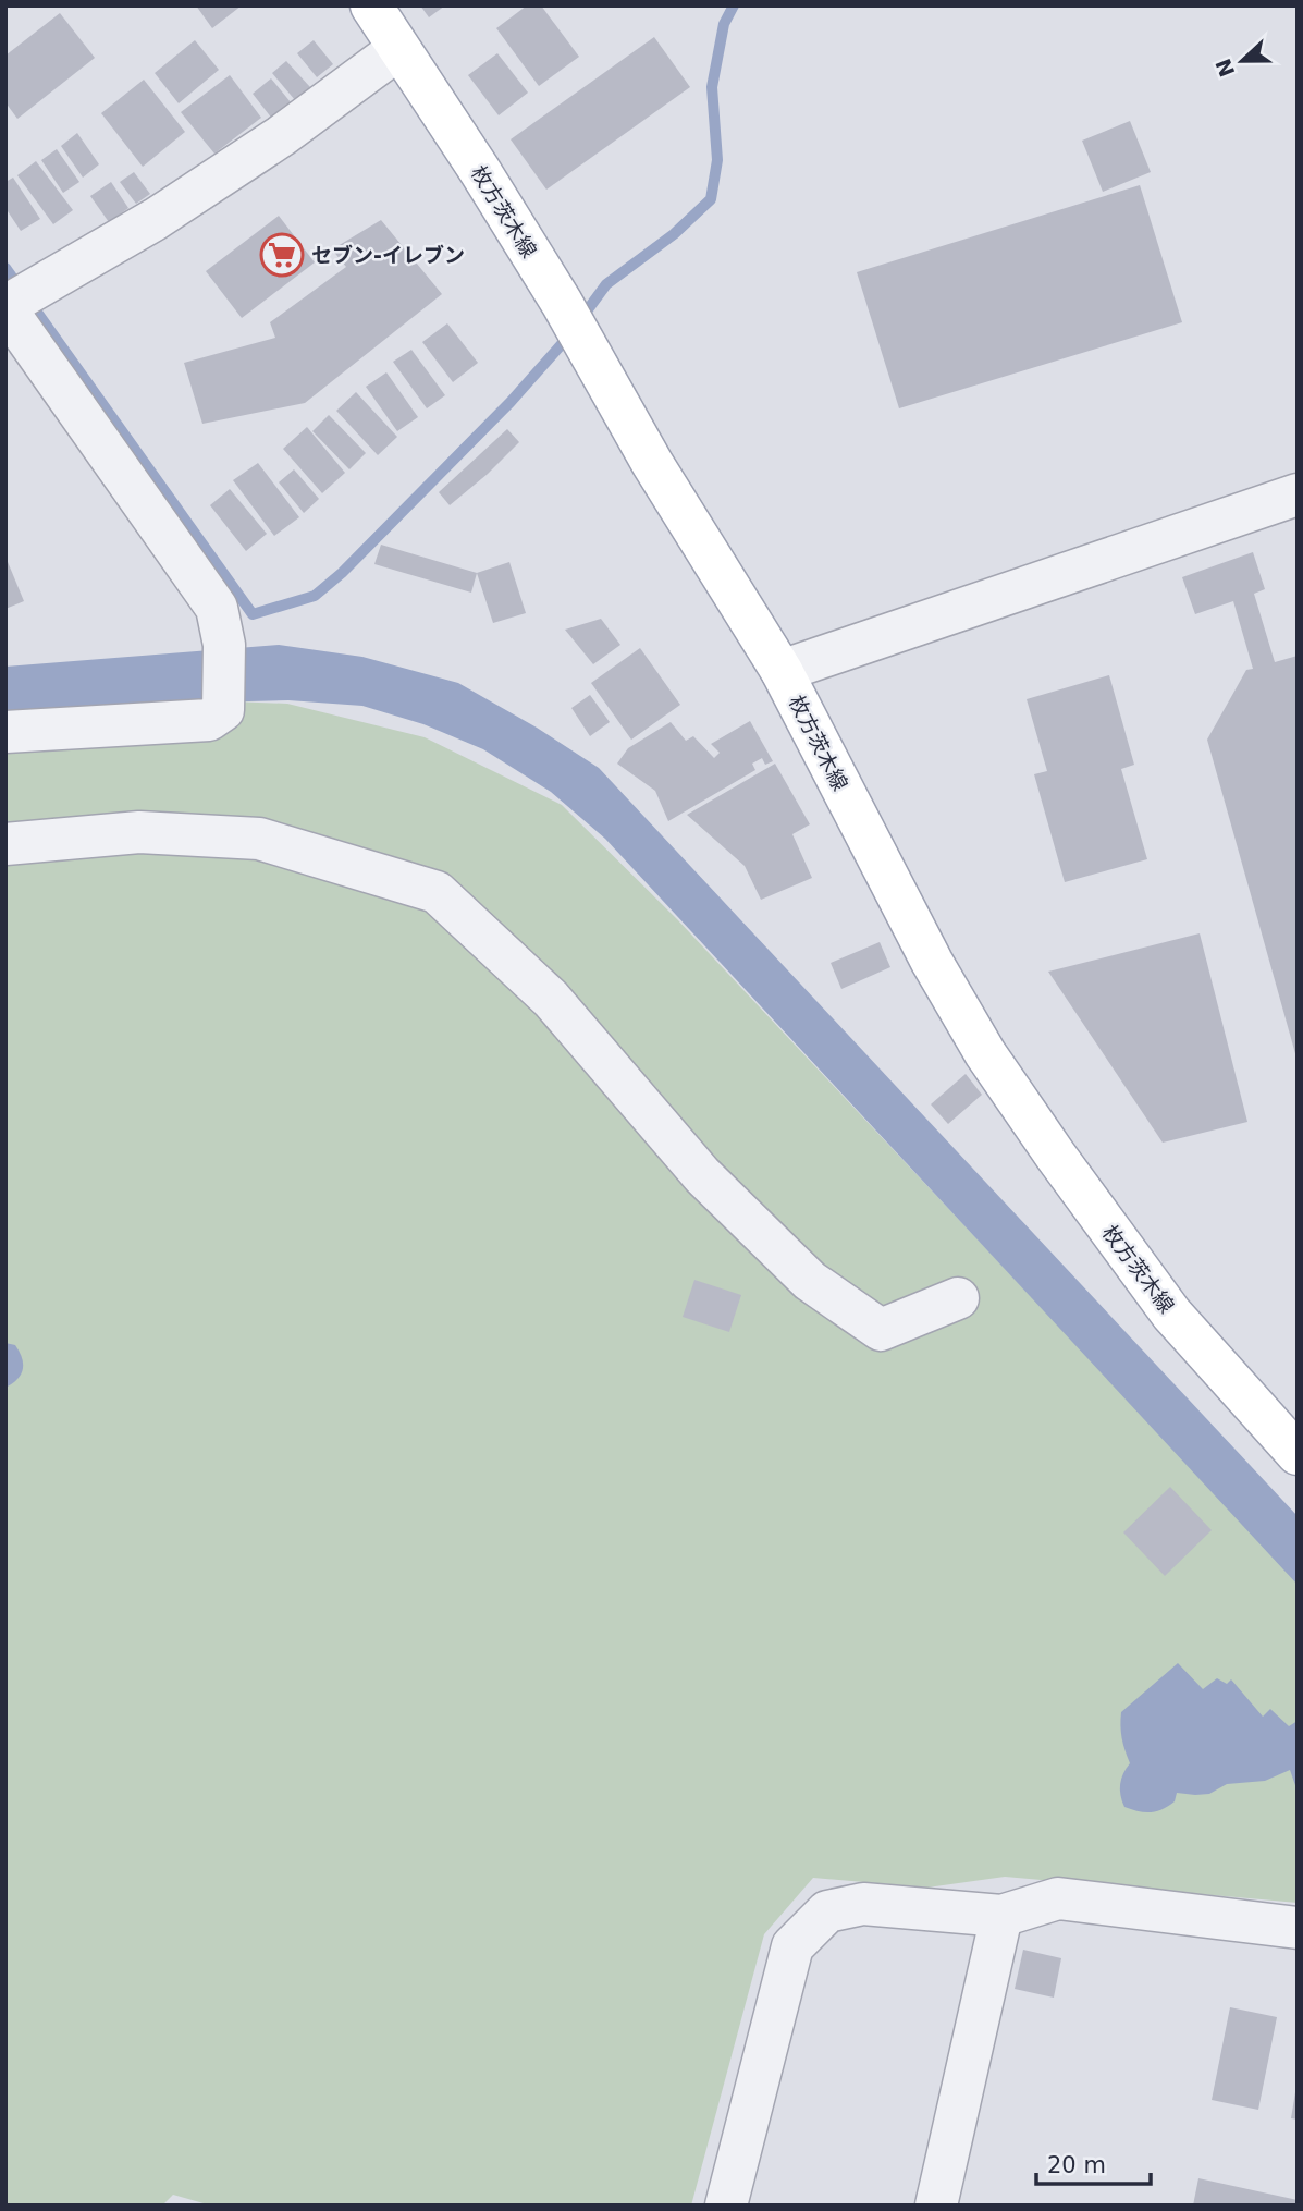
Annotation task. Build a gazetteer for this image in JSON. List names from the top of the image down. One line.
{"streets":{"main road":["枚方茨木線"]},"places":{"supermarket":["セブン-イレブン"]},"scale_bar":"20 m","north":"left"}
